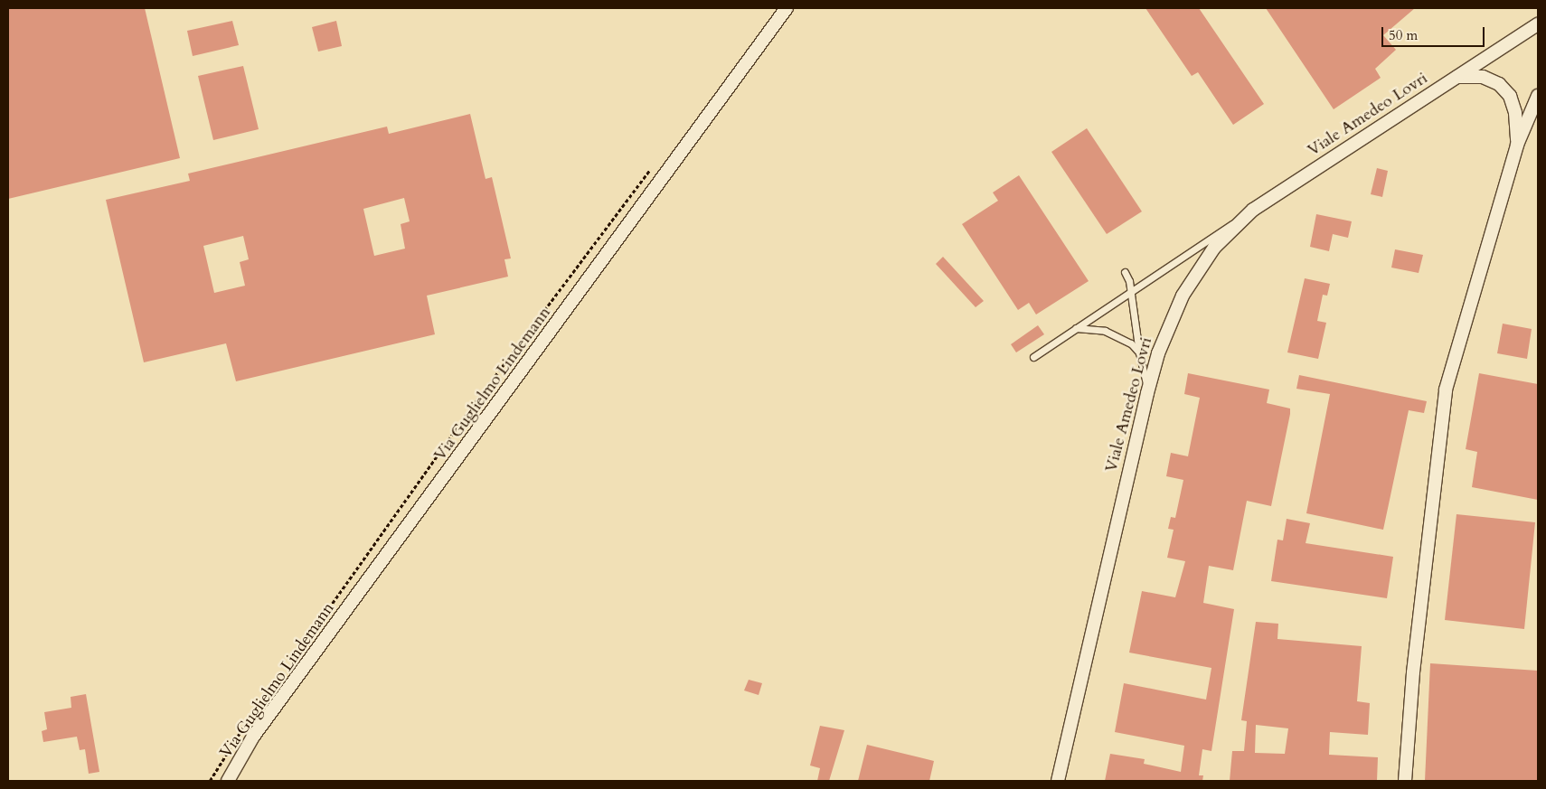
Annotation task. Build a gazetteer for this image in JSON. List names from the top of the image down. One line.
{"streets":{"street":["Viale Amedeo Lovri","Via Guglielmo Lindemann"]},"scale_bar":"50 m"}
